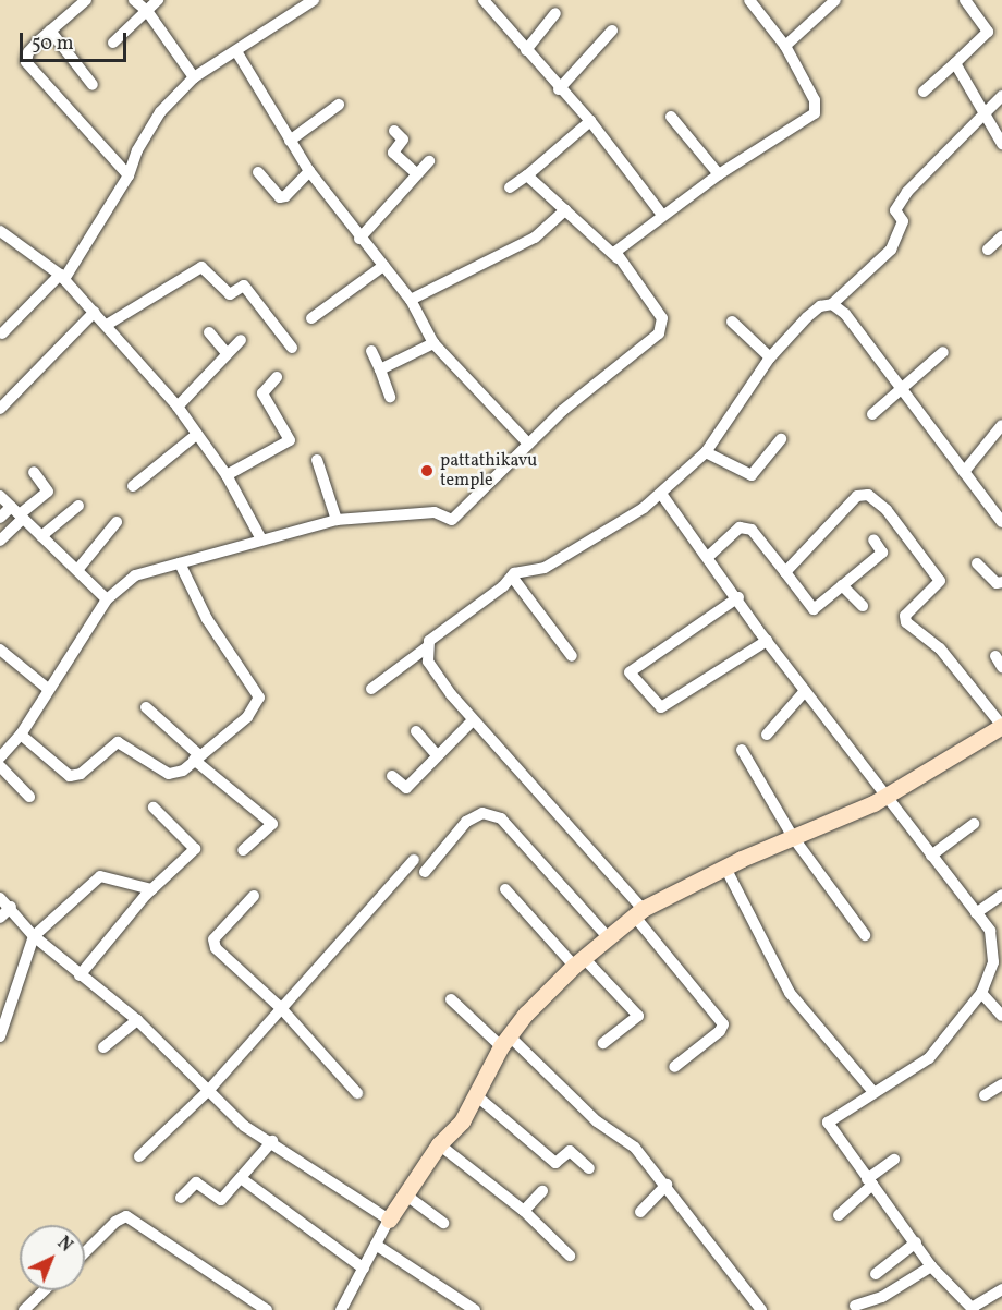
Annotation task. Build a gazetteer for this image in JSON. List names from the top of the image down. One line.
{"places":["pattathikavu temple"],"scale_bar":"50 m","north":"top right"}
